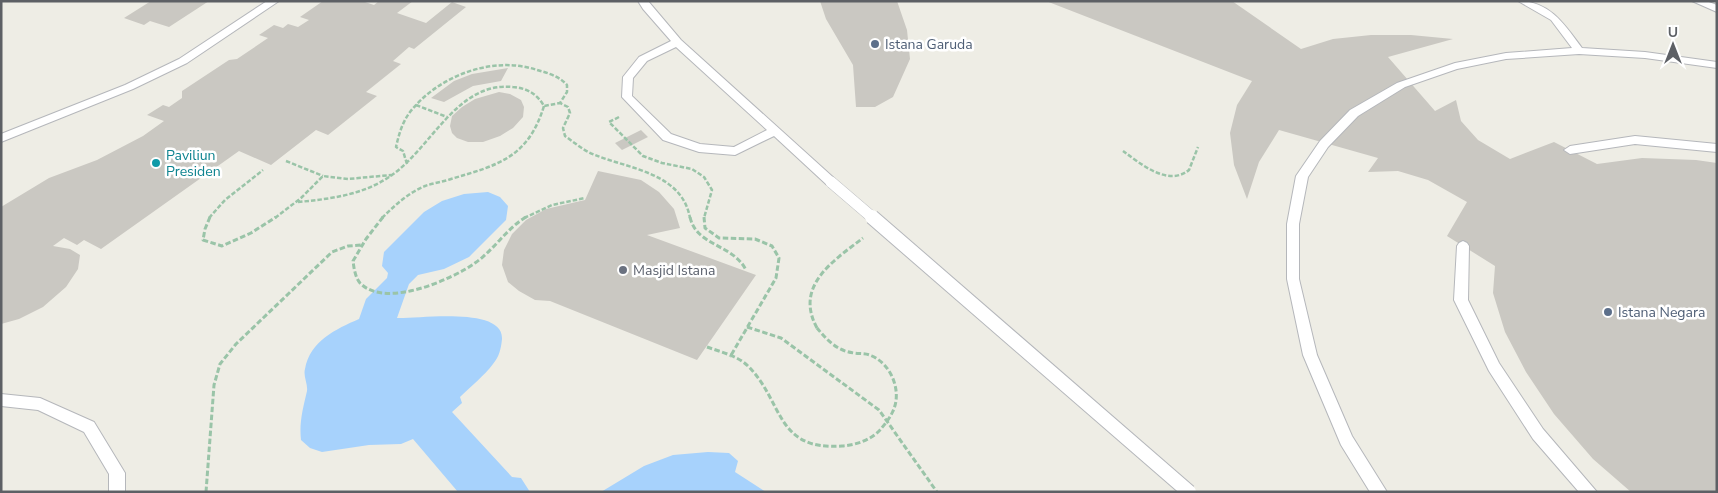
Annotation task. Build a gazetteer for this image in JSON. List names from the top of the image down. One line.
{"places":["Istana Garuda","Paviliun Presiden","Masjid Istana","Istana Negara"],"north":"top"}
